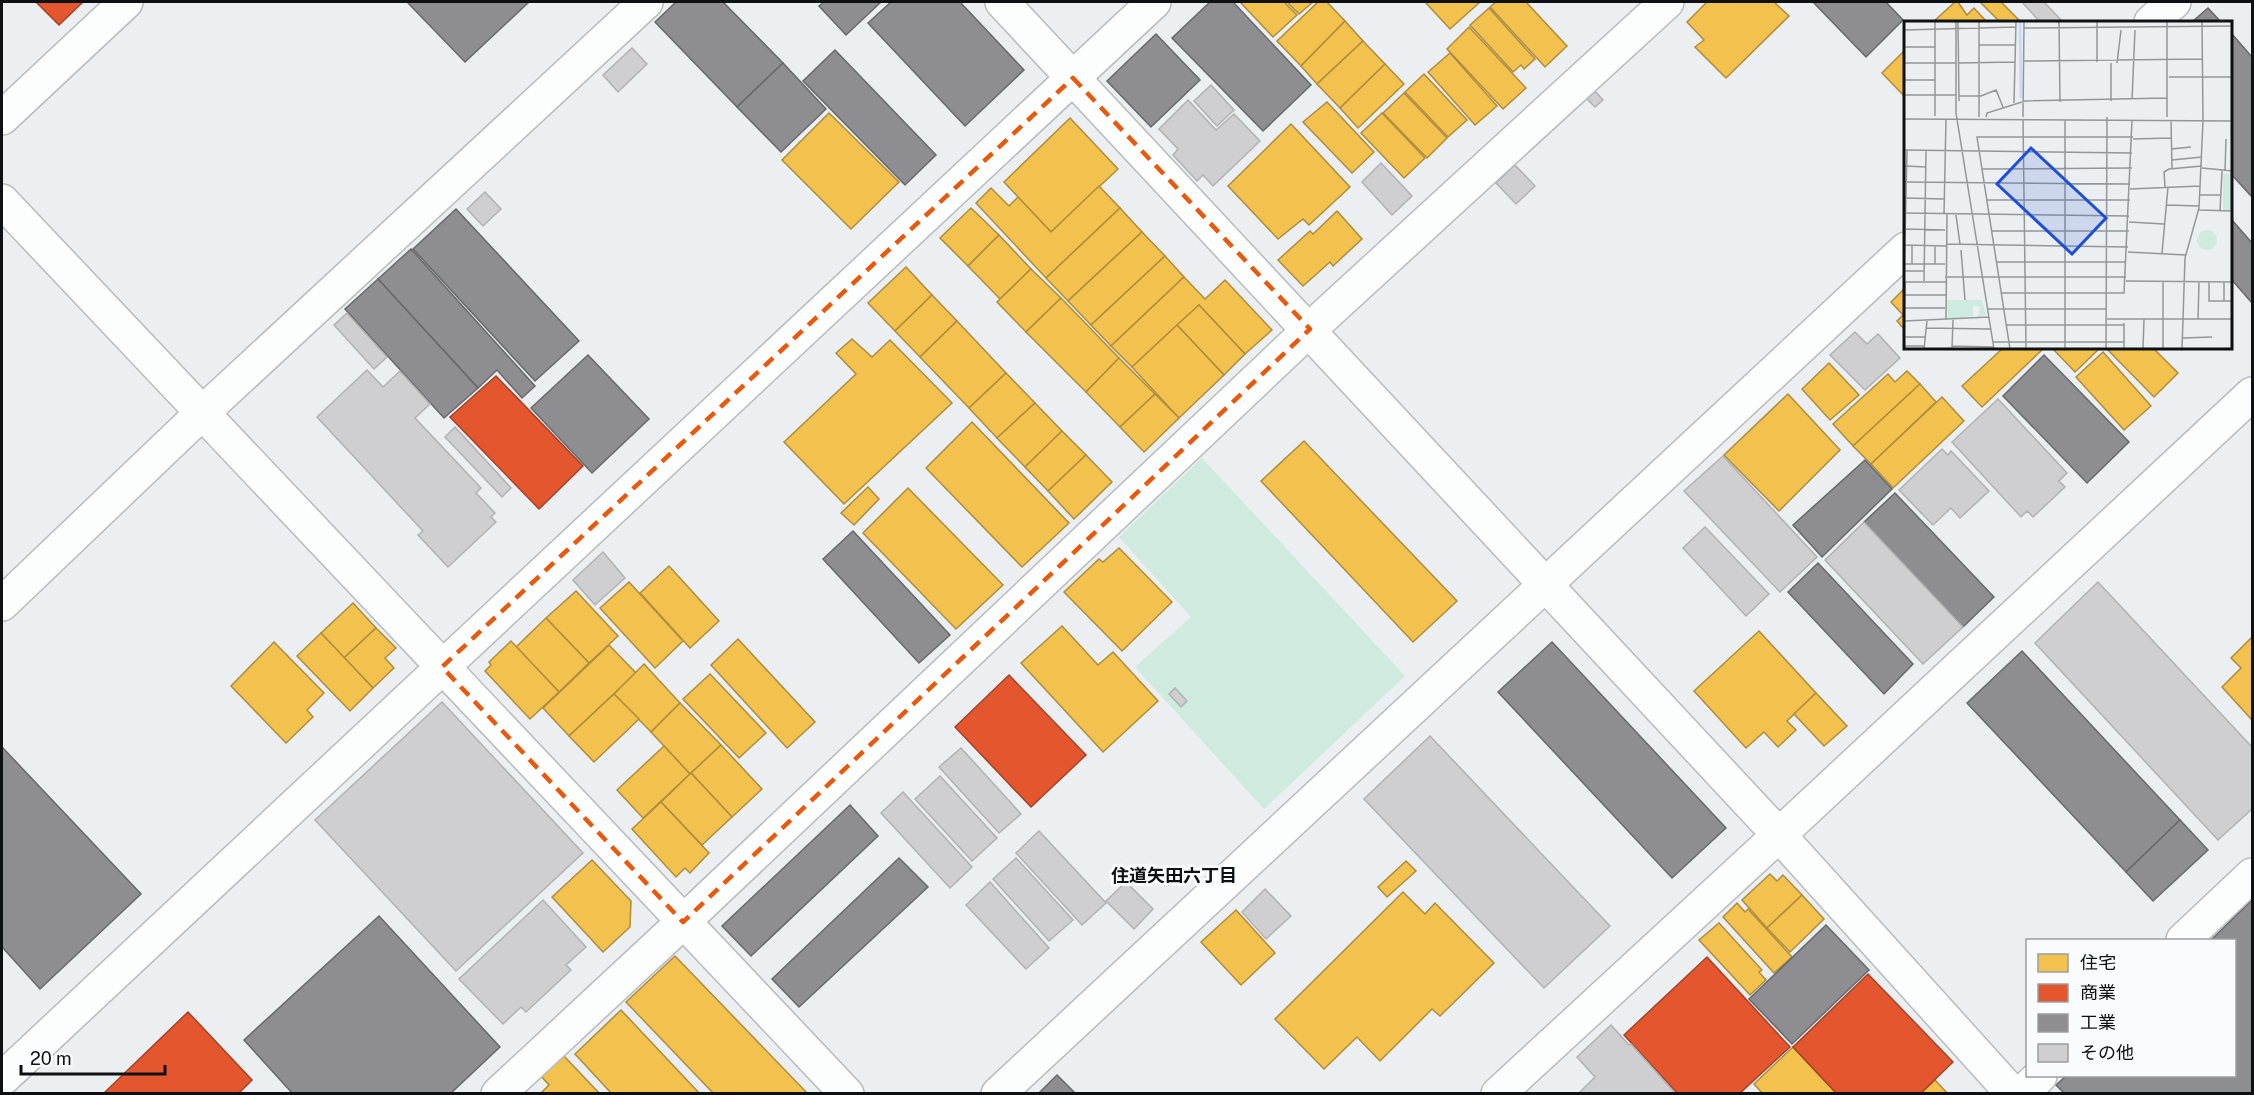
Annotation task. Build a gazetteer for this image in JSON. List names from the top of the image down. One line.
{"districts":["住道矢田六丁目"],"legend":["住宅","商業","工業","その他"],"scale_bar":"20 m"}
